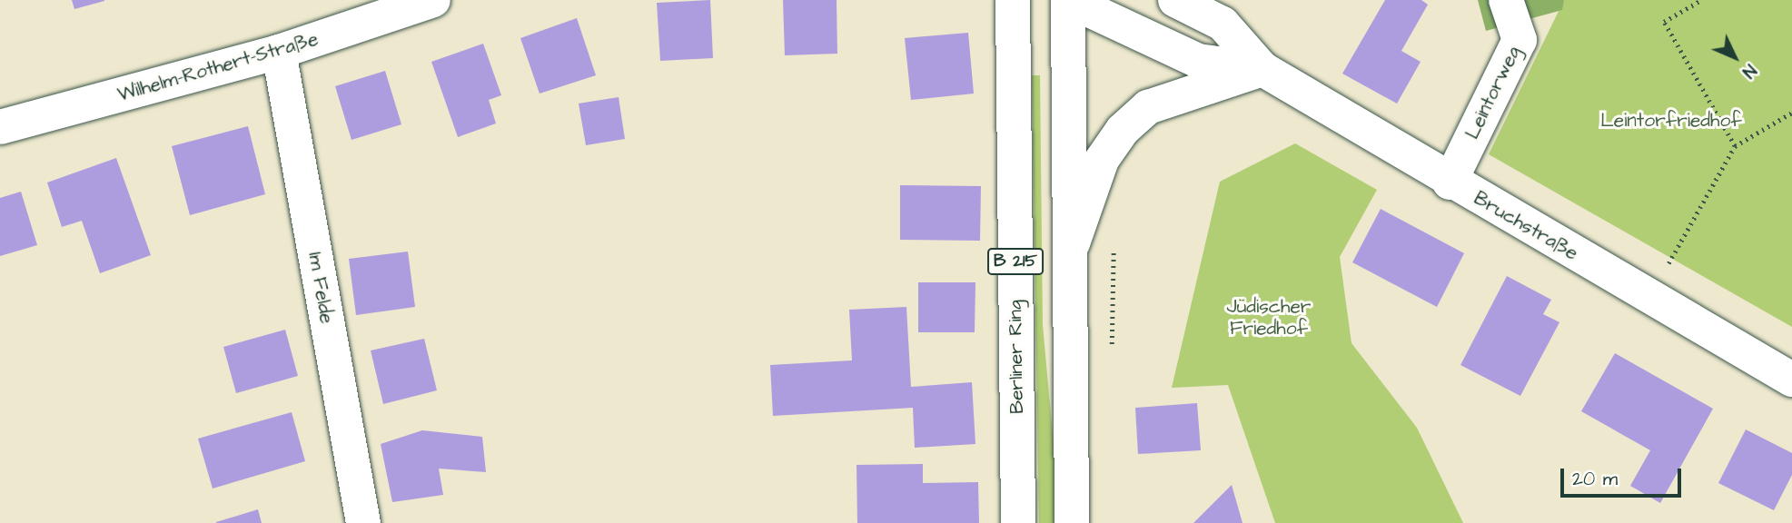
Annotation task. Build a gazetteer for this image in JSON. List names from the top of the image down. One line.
{"streets":{"street":["Wilhelm-Rothert-Straße","Leintorweg","Bruchstraße","B 215","Im Felde","Berliner Ring"]},"crossings":[["Wilhelm-Rothert-Straße","Im Felde"],["Leintorweg","Bruchstraße"],["Bruchstraße","B 215"]],"parks":["Leintorfriedhof","Jüdischer Friedhof"],"scale_bar":"20 m","north":"bottom right"}
